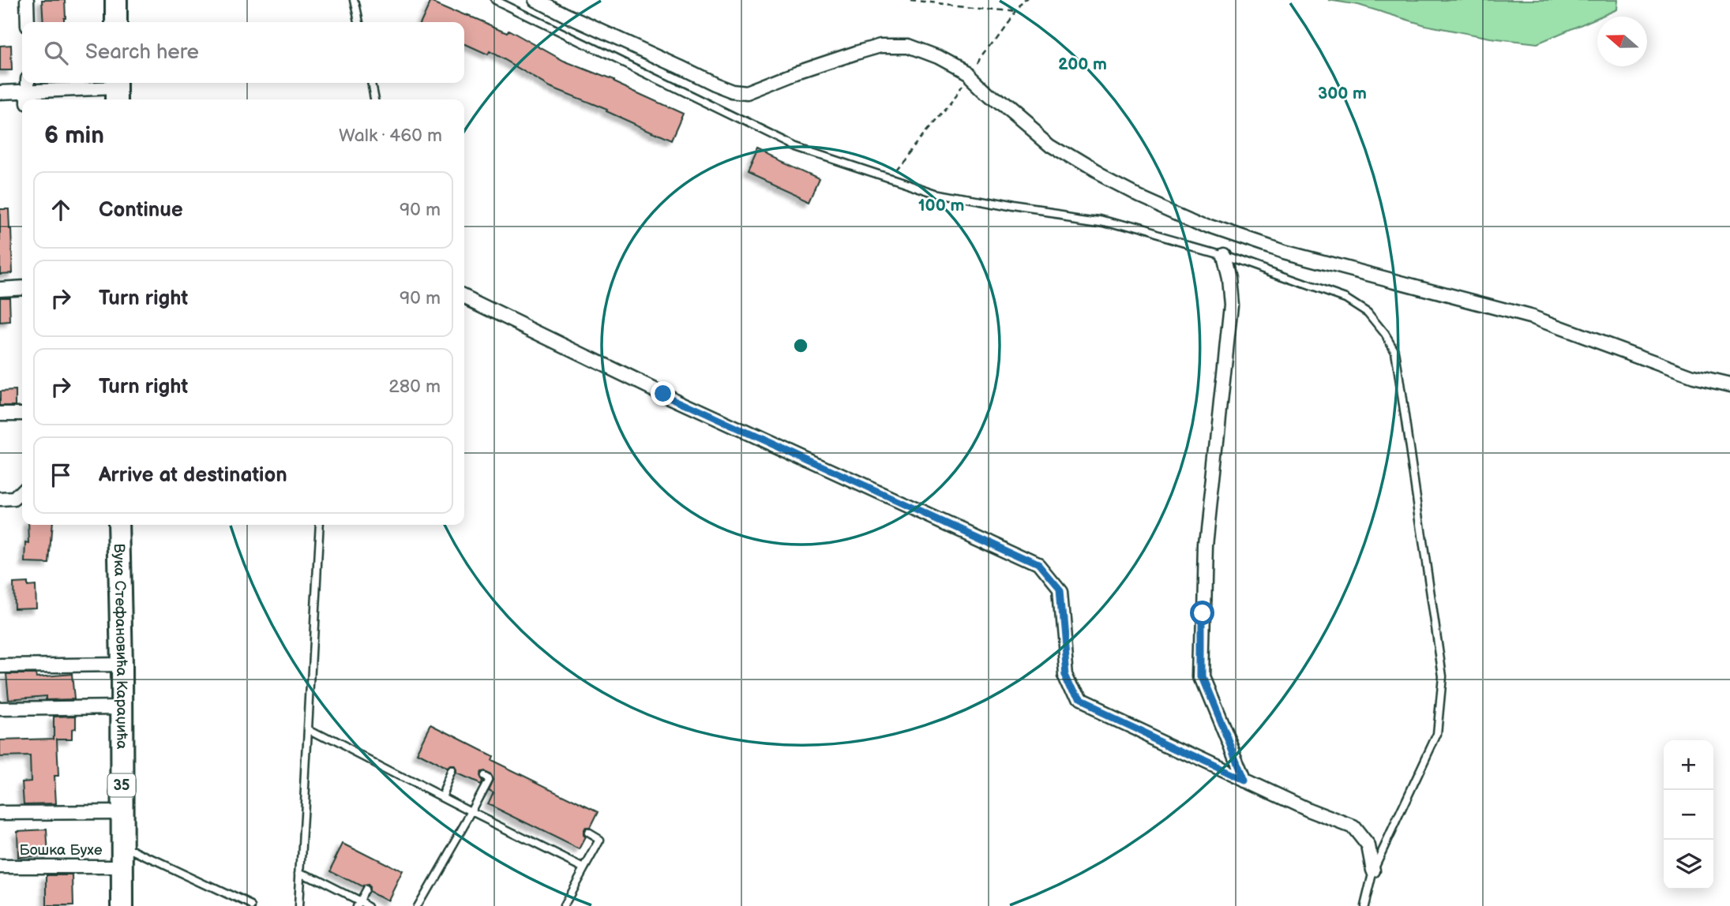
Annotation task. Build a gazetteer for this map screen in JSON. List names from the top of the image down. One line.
{"streets":{"main road":["Вука Стефановића Караџића","35"],"street":["Бошка Бухе"]},"crossings":[["Вука Стефановића Караџића","Бошка Бухе"]],"north":"left","page":{"search":"Search here","heading":["6 min","Walk · 460 m"],"list":[["Continue","90 m"],["Turn right","90 m"],["Turn right","280 m"],"Arrive at destination"],"map_buttons":["+","−"]},"rings":["200 m","300 m","100 m"]}
